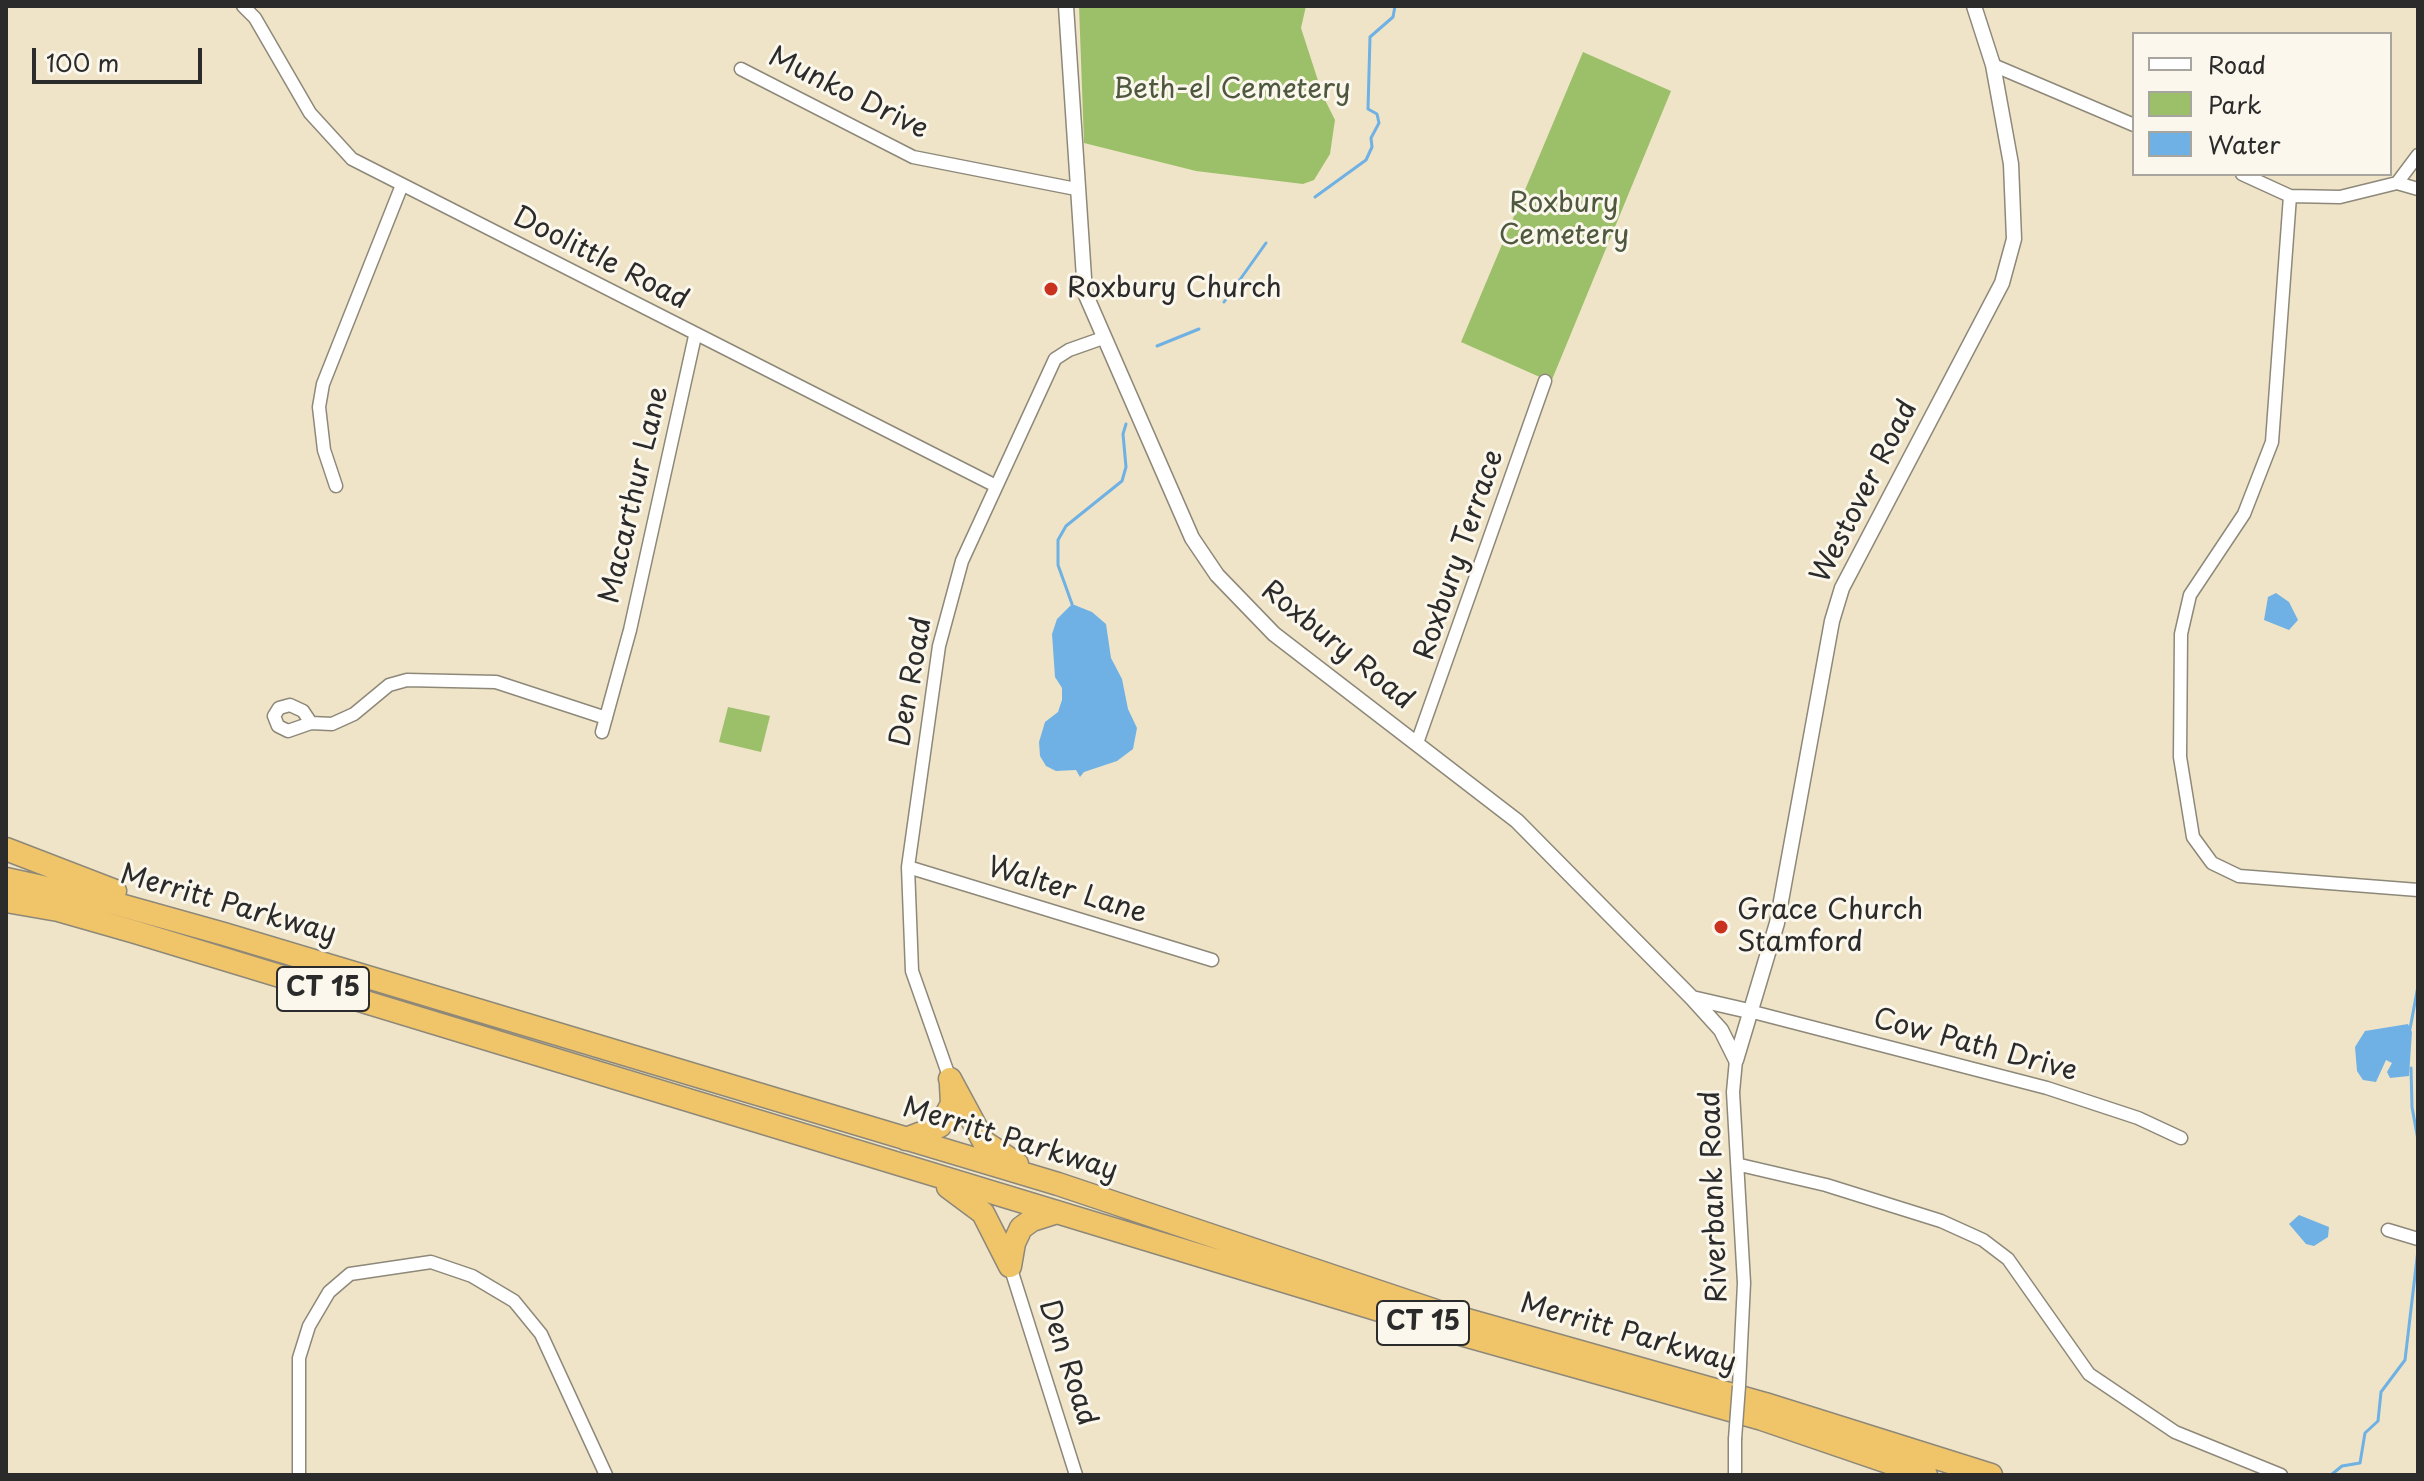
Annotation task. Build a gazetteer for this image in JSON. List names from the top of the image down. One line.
{"streets":{"highway":["Merritt Parkway","CT 15"],"street":["Munko Drive","Doolittle Road","Westover Road","Macarthur Lane","Roxbury Terrace","Roxbury Road","Den Road","Walter Lane","Cow Path Drive","Riverbank Road"]},"crossings":[["Munko Drive","Roxbury Road"],["Doolittle Road","Macarthur Lane"],["Doolittle Road","Den Road"],["Westover Road","Roxbury Road"],["Westover Road","Cow Path Drive"],["Westover Road","Riverbank Road"],["Roxbury Terrace","Roxbury Road"],["Roxbury Road","Den Road"],["Roxbury Road","Riverbank Road"],["Den Road","Walter Lane"]],"parks":["Beth-el Cemetery","Roxbury Cemetery"],"places":["Roxbury Church","Grace Church Stamford"],"legend":["Road","Park","Water"],"scale_bar":"100 m"}
